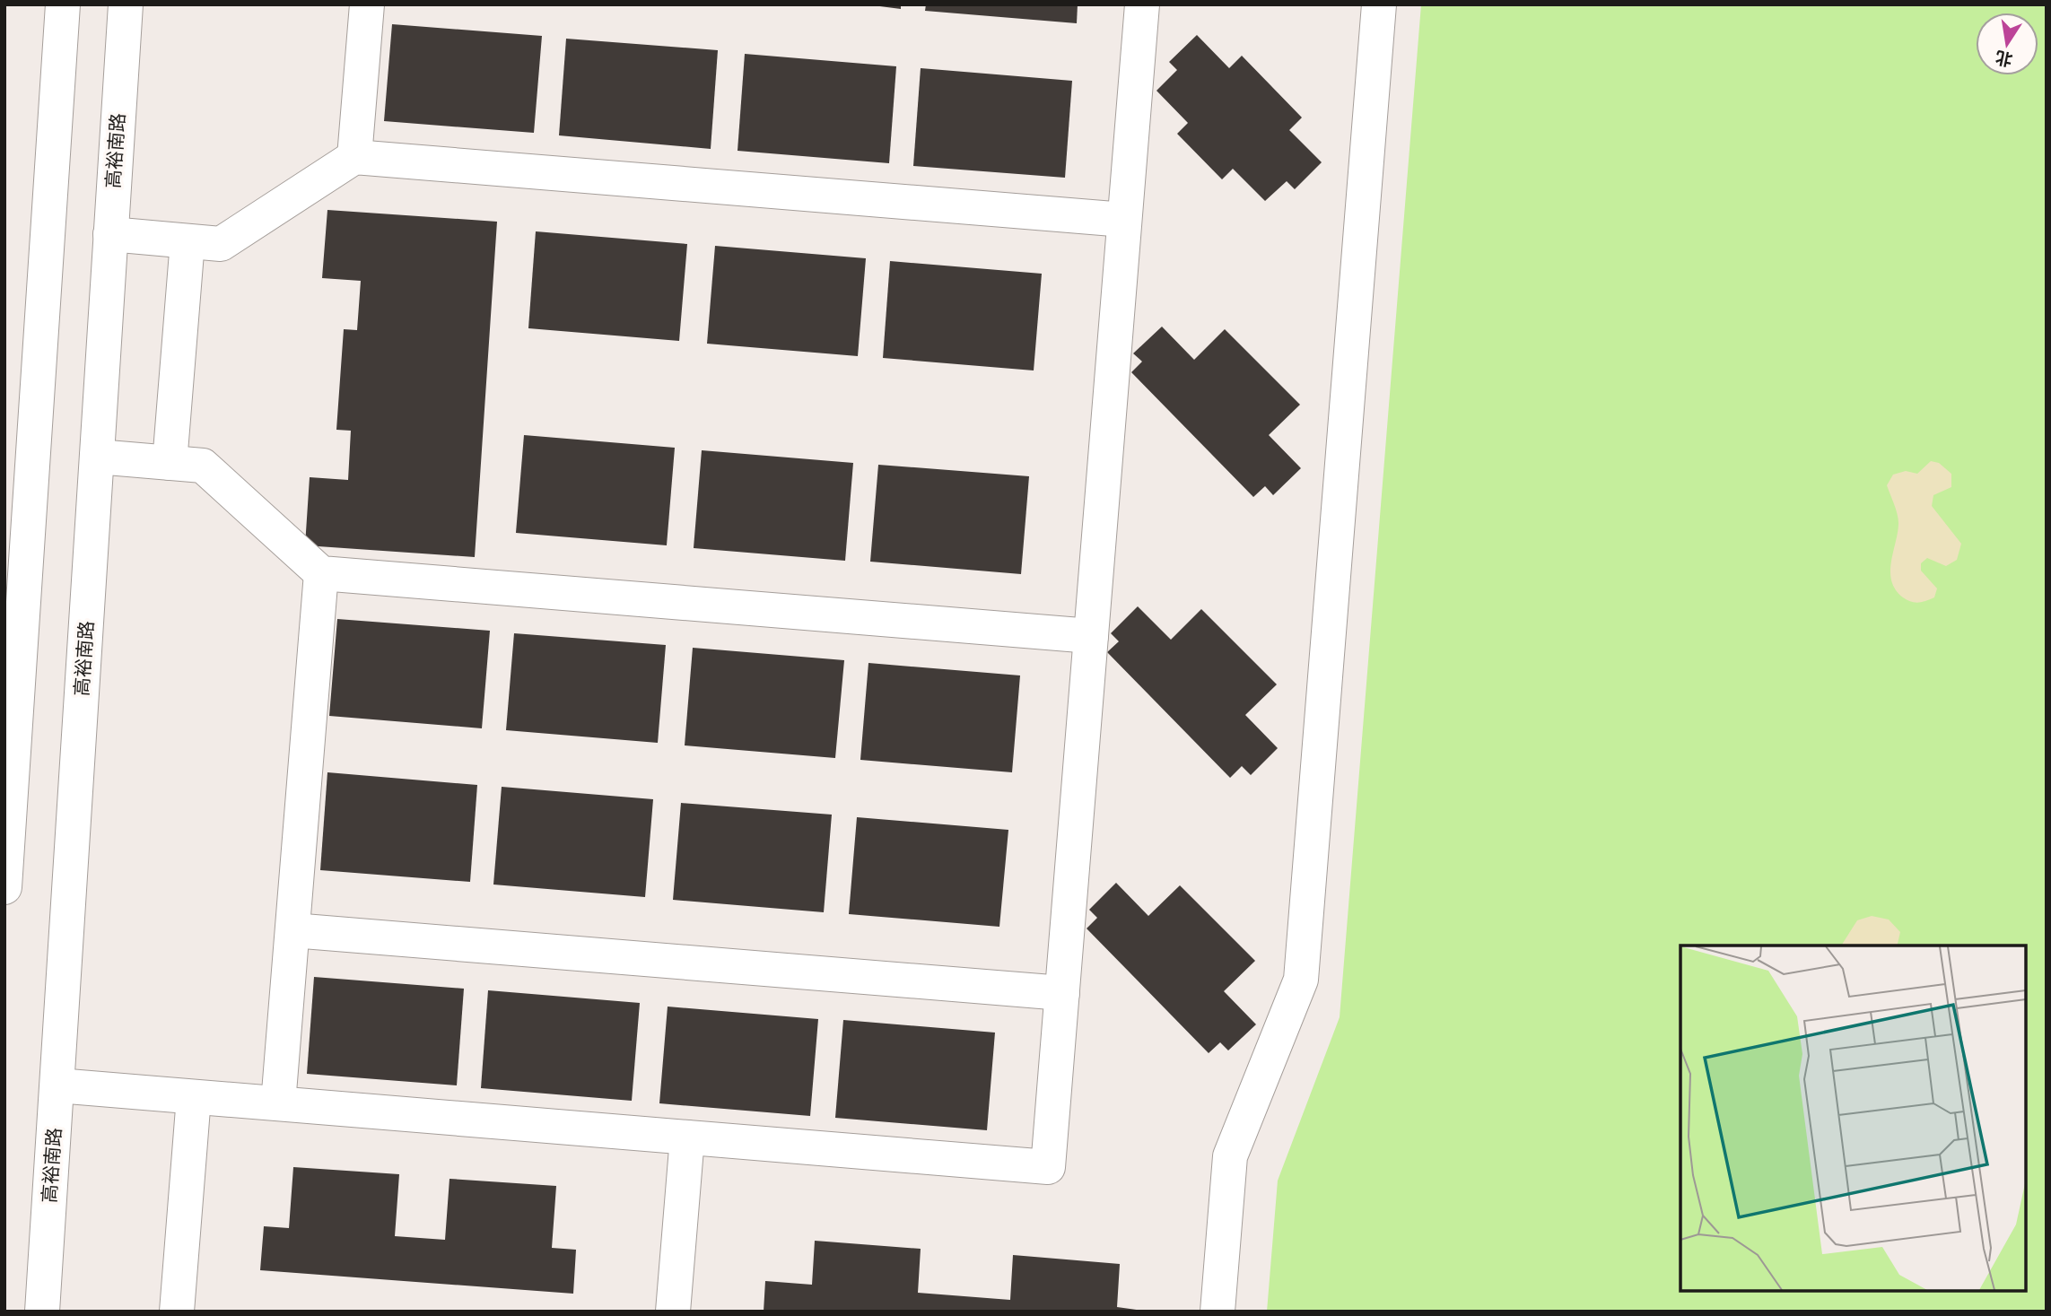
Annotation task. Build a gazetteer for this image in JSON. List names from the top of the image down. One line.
{"streets":{"street":["高裕南路"]},"north":"bottom"}
